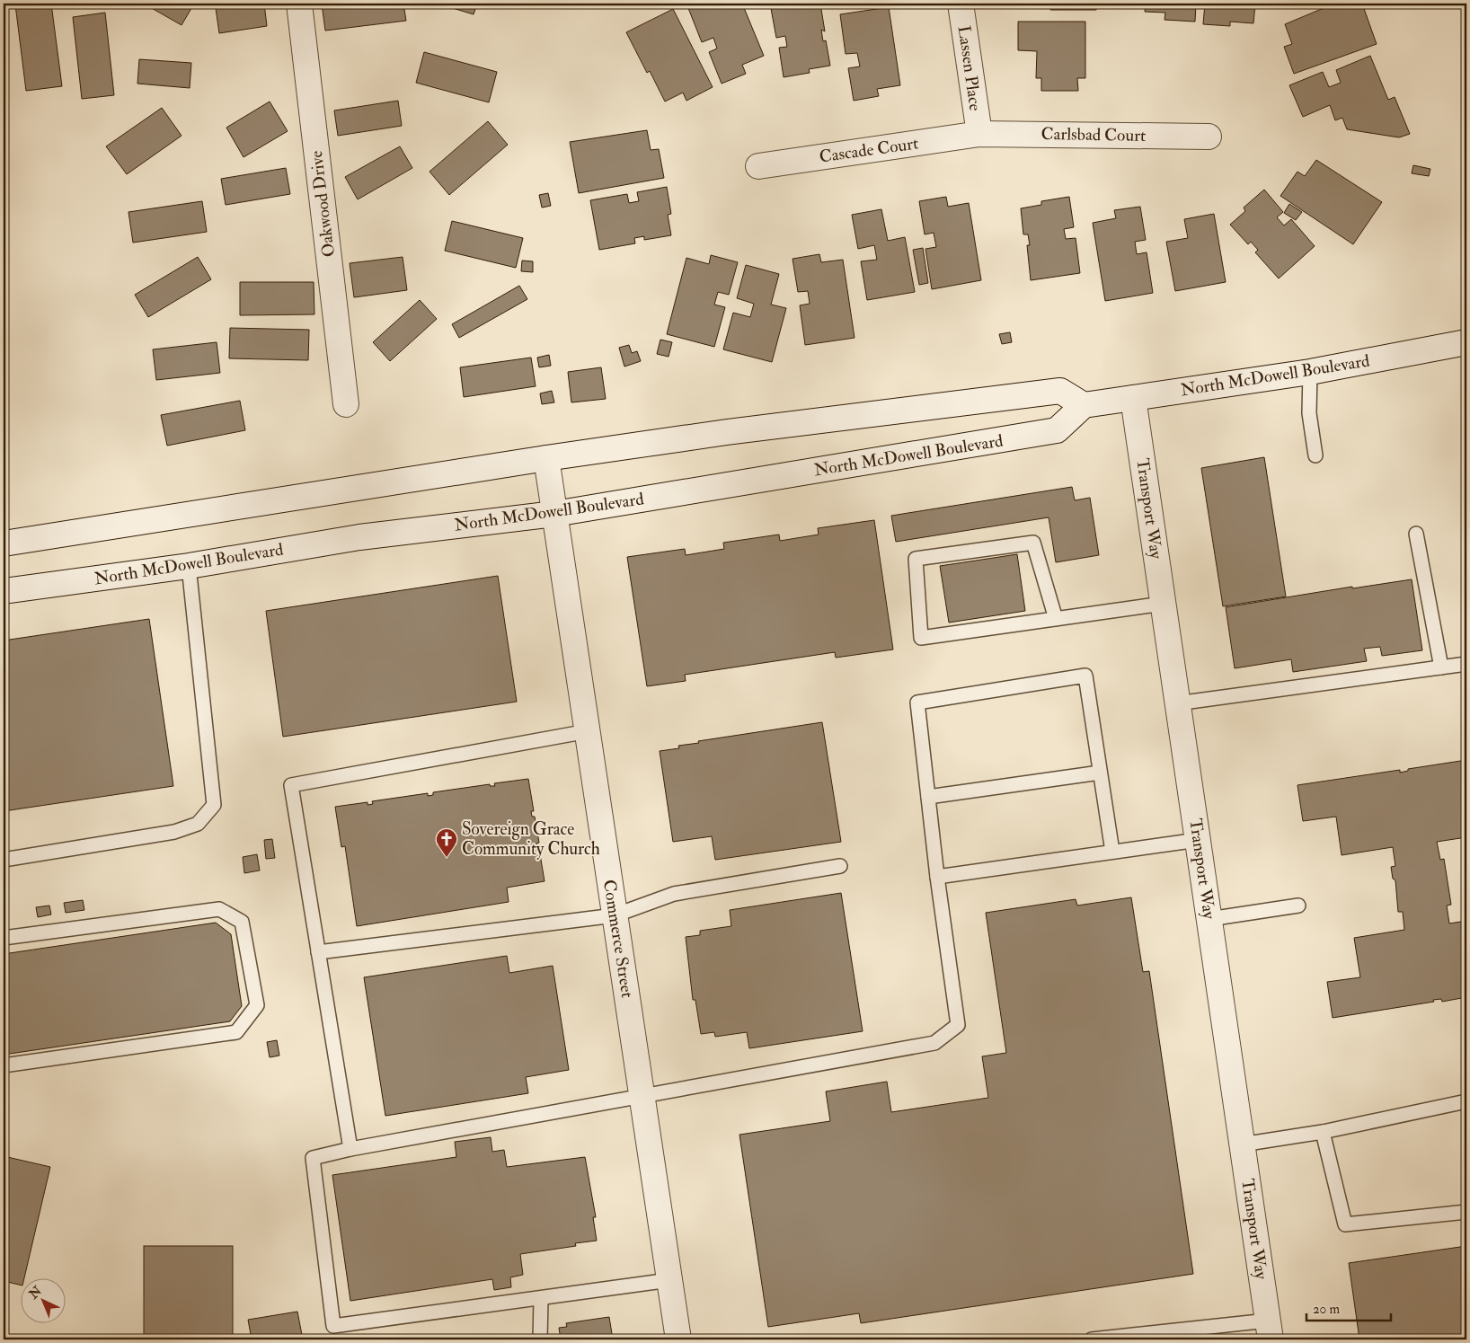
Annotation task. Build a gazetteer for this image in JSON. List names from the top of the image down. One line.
{"streets":{"street":["Lassen Place","Carlsbad Court","Cascade Court","Oakwood Drive","North McDowell Boulevard","Transport Way","Commerce Street"]},"crossings":[["Lassen Place","Carlsbad Court"],["Lassen Place","Cascade Court"],["Carlsbad Court","Cascade Court"],["North McDowell Boulevard","Transport Way"],["North McDowell Boulevard","Commerce Street"]],"places":{"church":["Sovereign Grace Community Church"]},"scale_bar":"20 m","north":"top left"}
